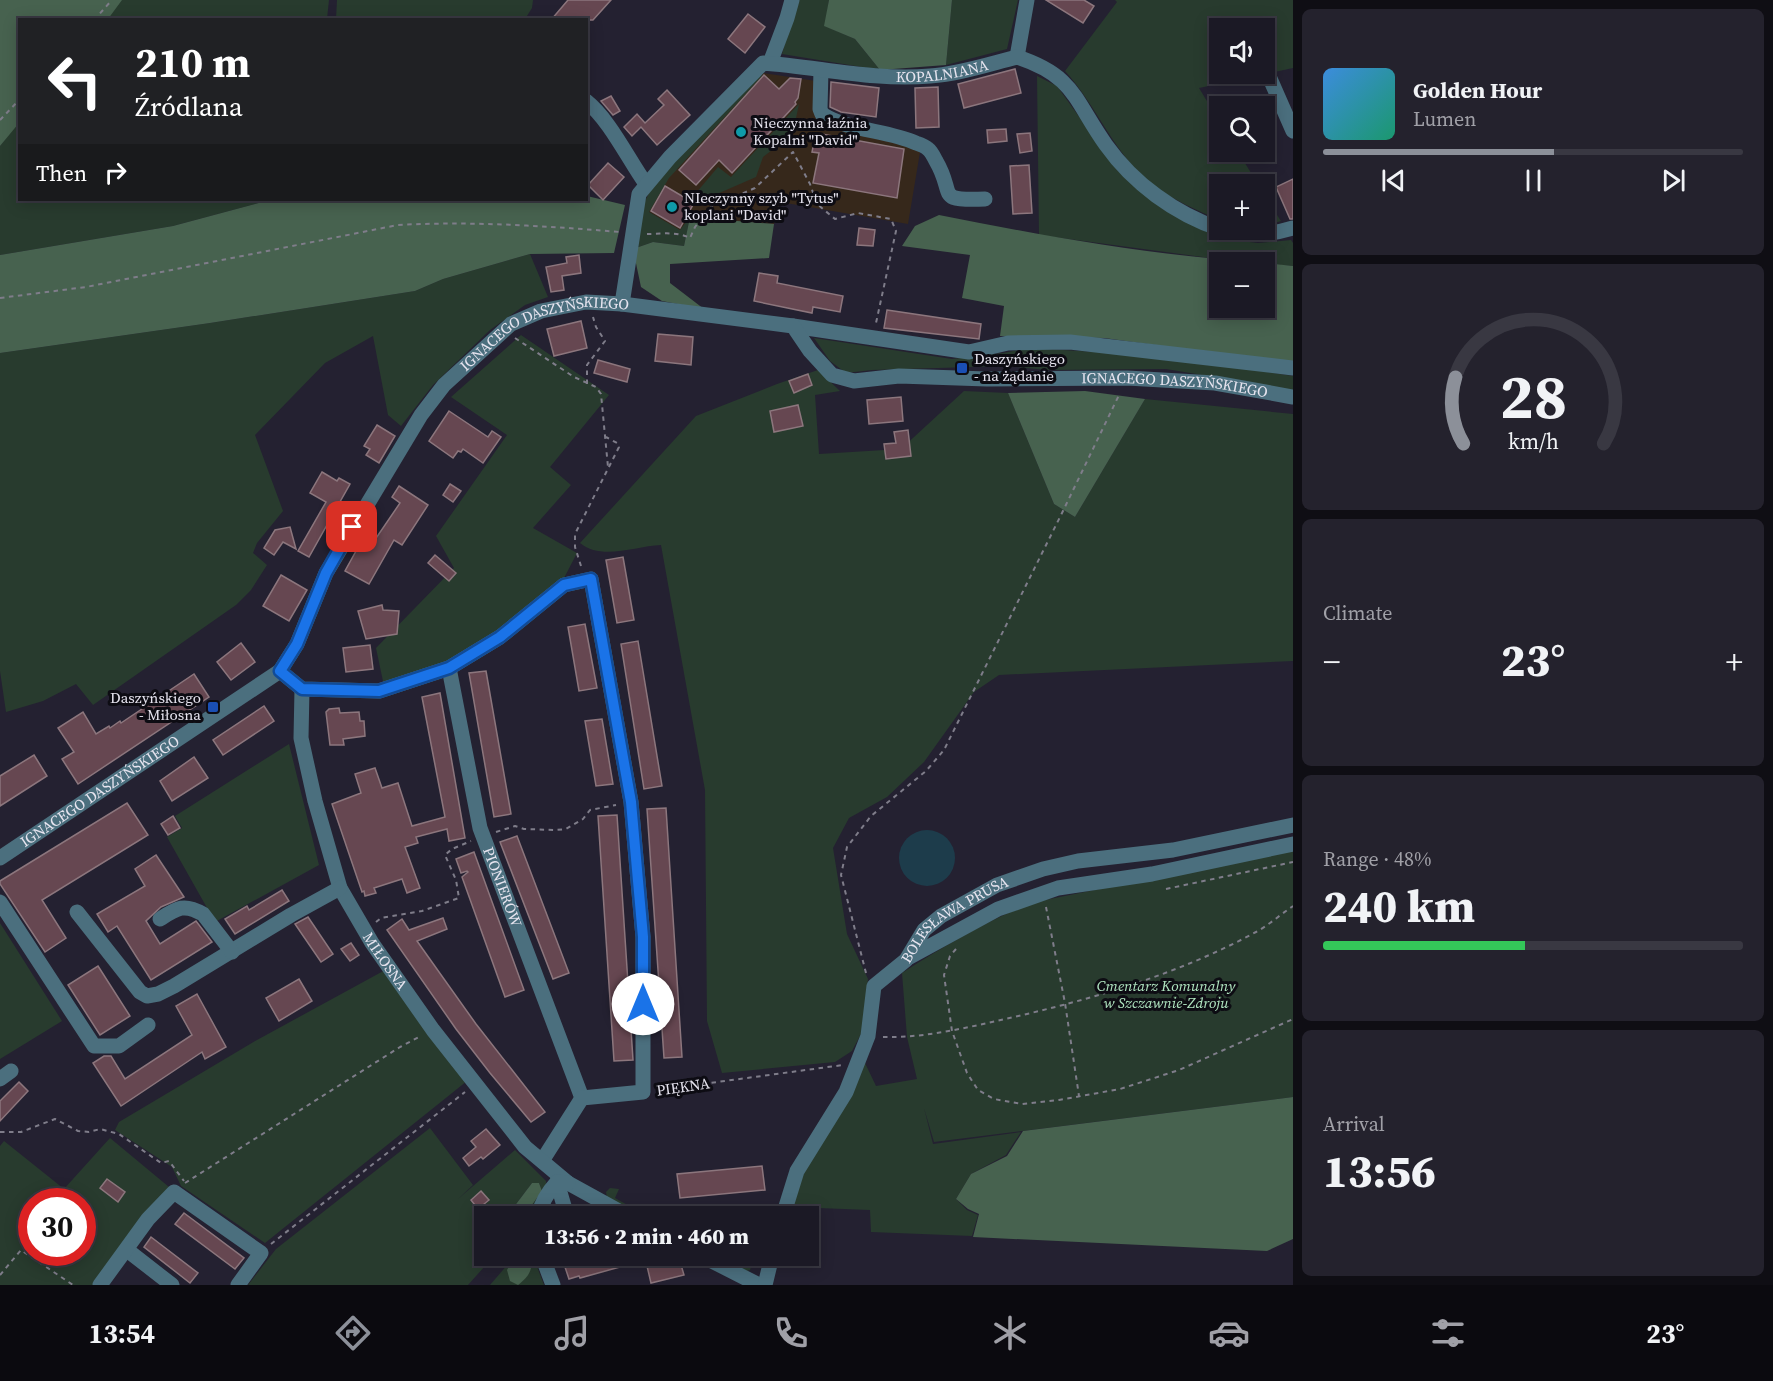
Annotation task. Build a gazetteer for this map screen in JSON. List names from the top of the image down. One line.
{"streets":{"street":["KOPALNIANA","IGNACEGO DASZYŃSKIEGO","PIONIERÓW","BOLESŁAWA PRUSA","MIŁOSNA","PIĘKNA"]},"crossings":[["PIONIERÓW","PIĘKNA"]],"parks":["Cmentarz Komunalny w Szczawnie-Zdroju"],"places":{"other":["Nieczynna łaźnia Kopalni \"David\"","NIeczynny szyb \"Tytus\" koplani \"David\""],"transit":["Daszyńskiego - na żądanie","Daszyńskiego - Miłosna"]},"page":{"map_buttons":["+","−"],"turn":["210 m","Źródlana"],"song":["Golden Hour","Lumen"],"then":"Then","tile":["Climate",["Range · 48%","240 km"],["Arrival","13:56"]],"heat":["−","23°","+"],"limit":"30","trip":"13:56 · 2 min · 460 m","tabs":["13:54","23°"],"gauge":["28","km/h"]}}
